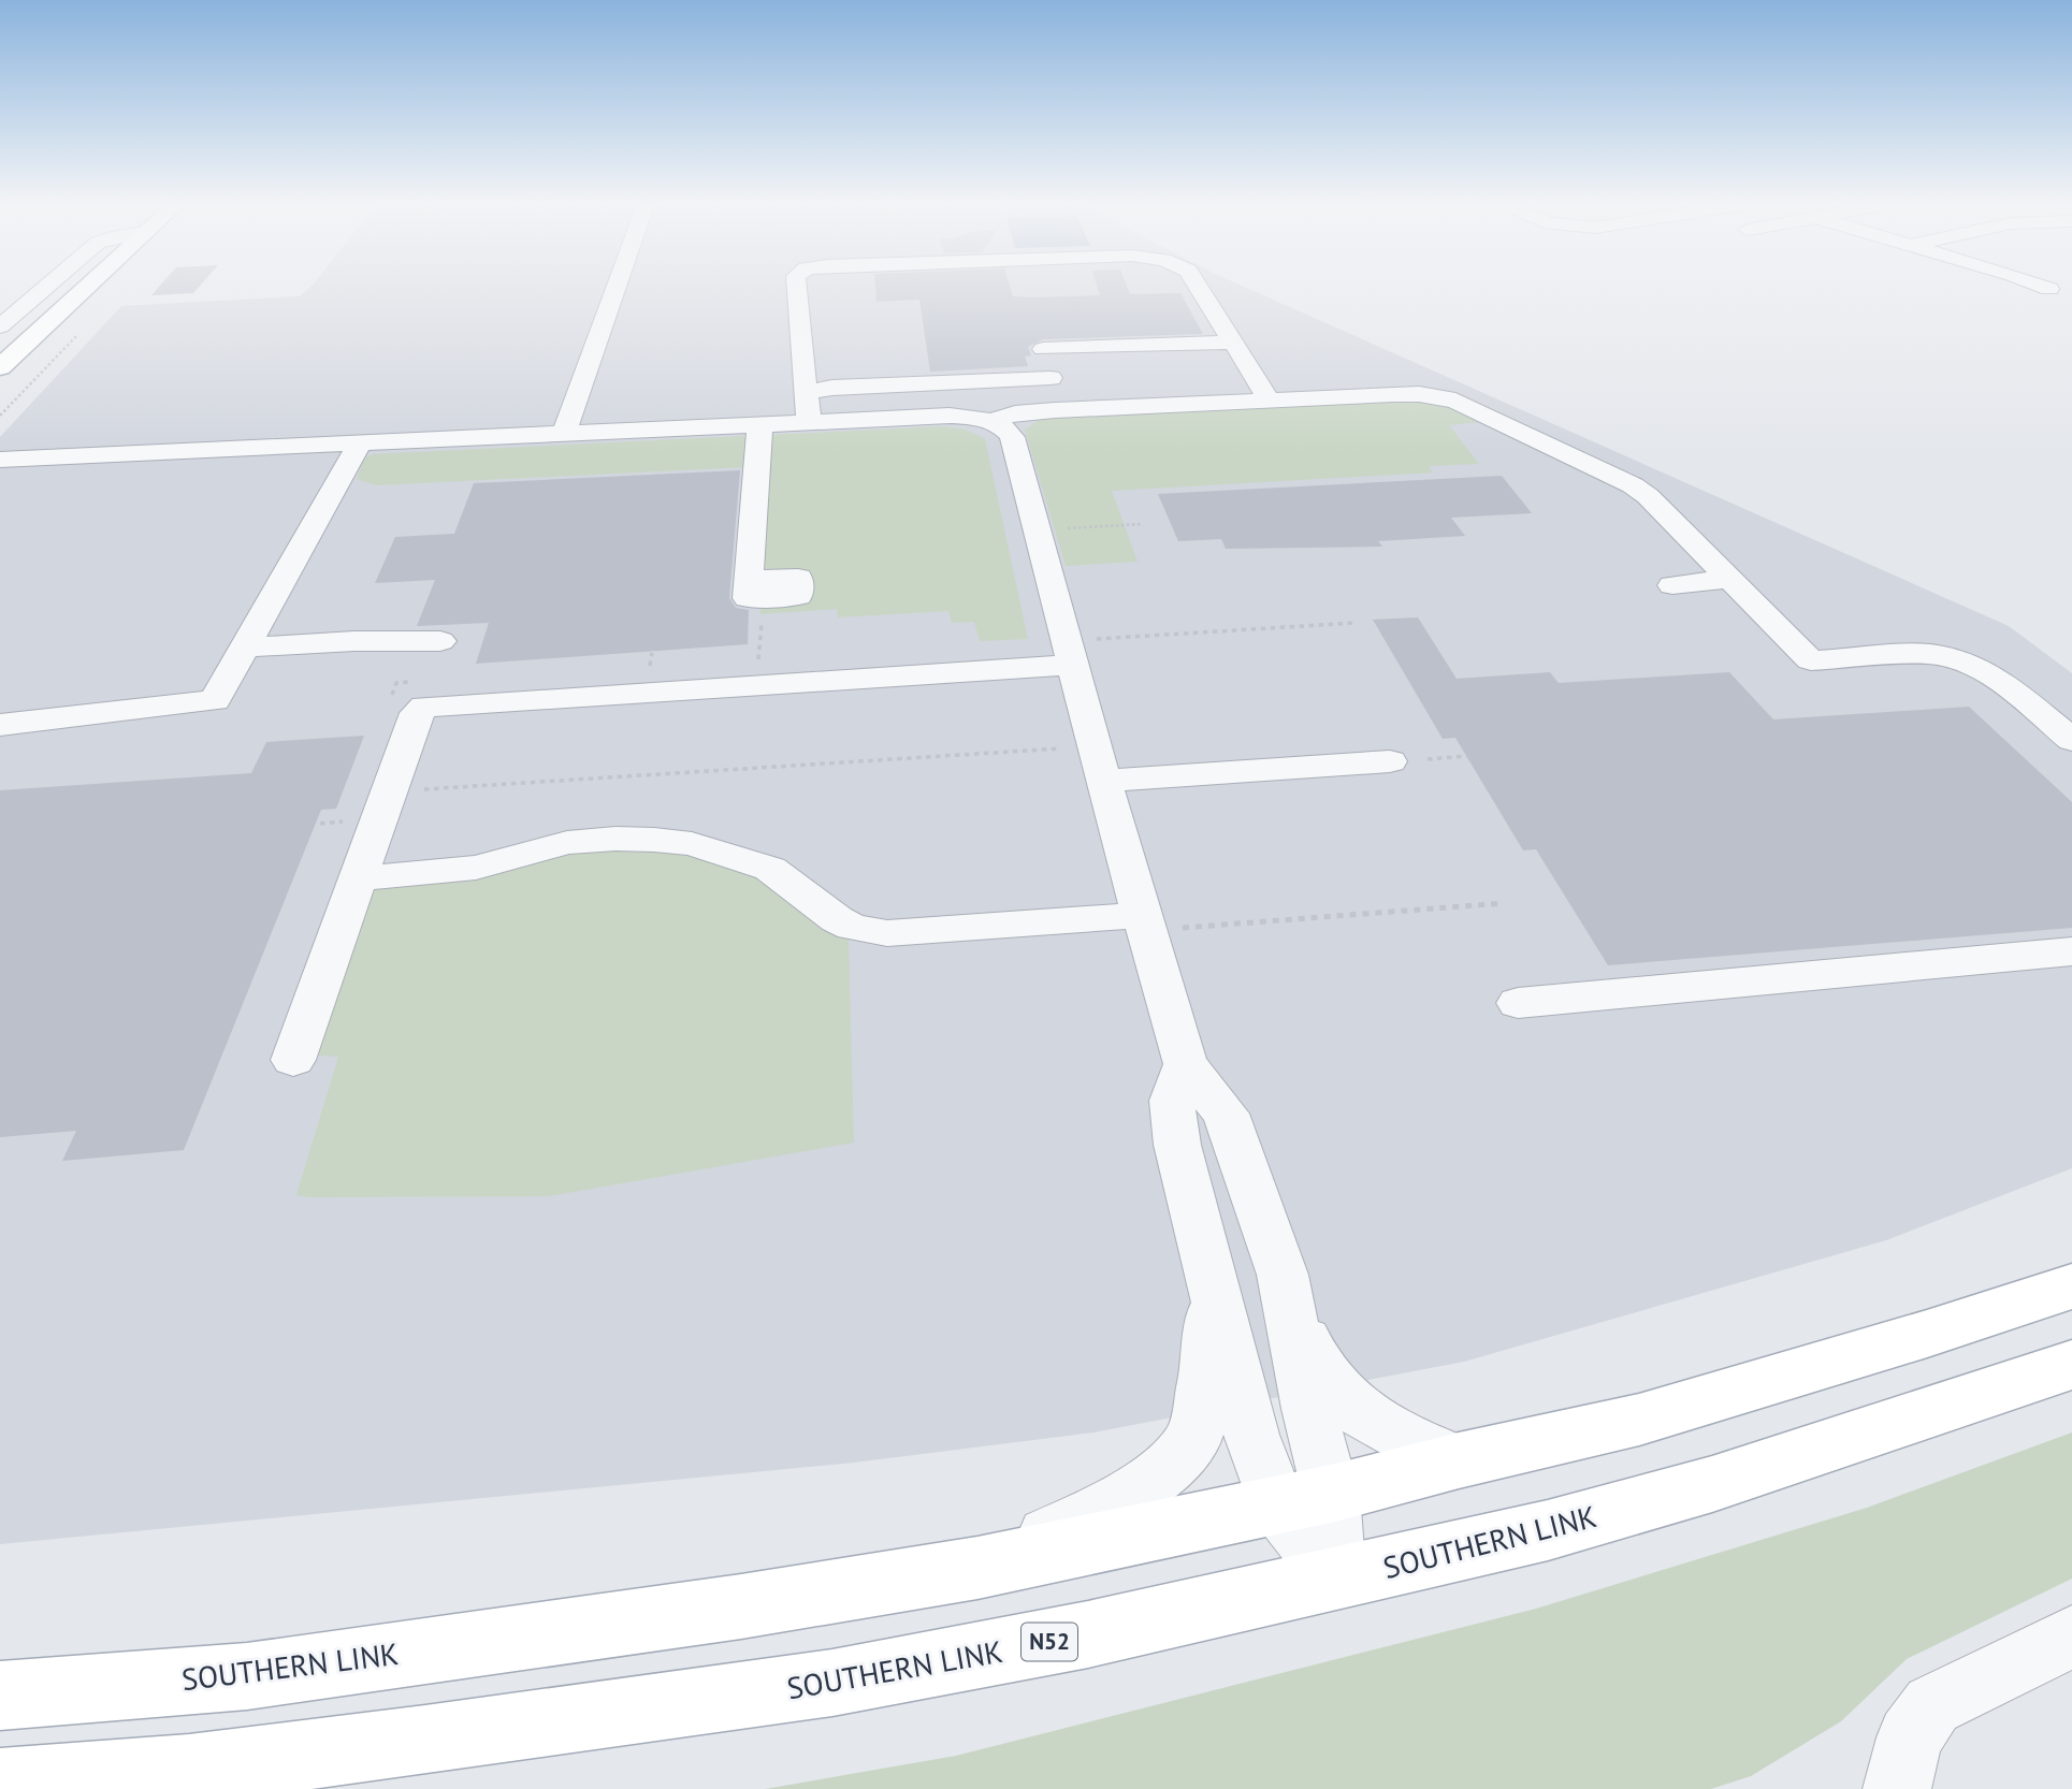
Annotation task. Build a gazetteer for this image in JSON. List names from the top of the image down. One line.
{"streets":{"main road":["SOUTHERN LINK","N52"]}}
